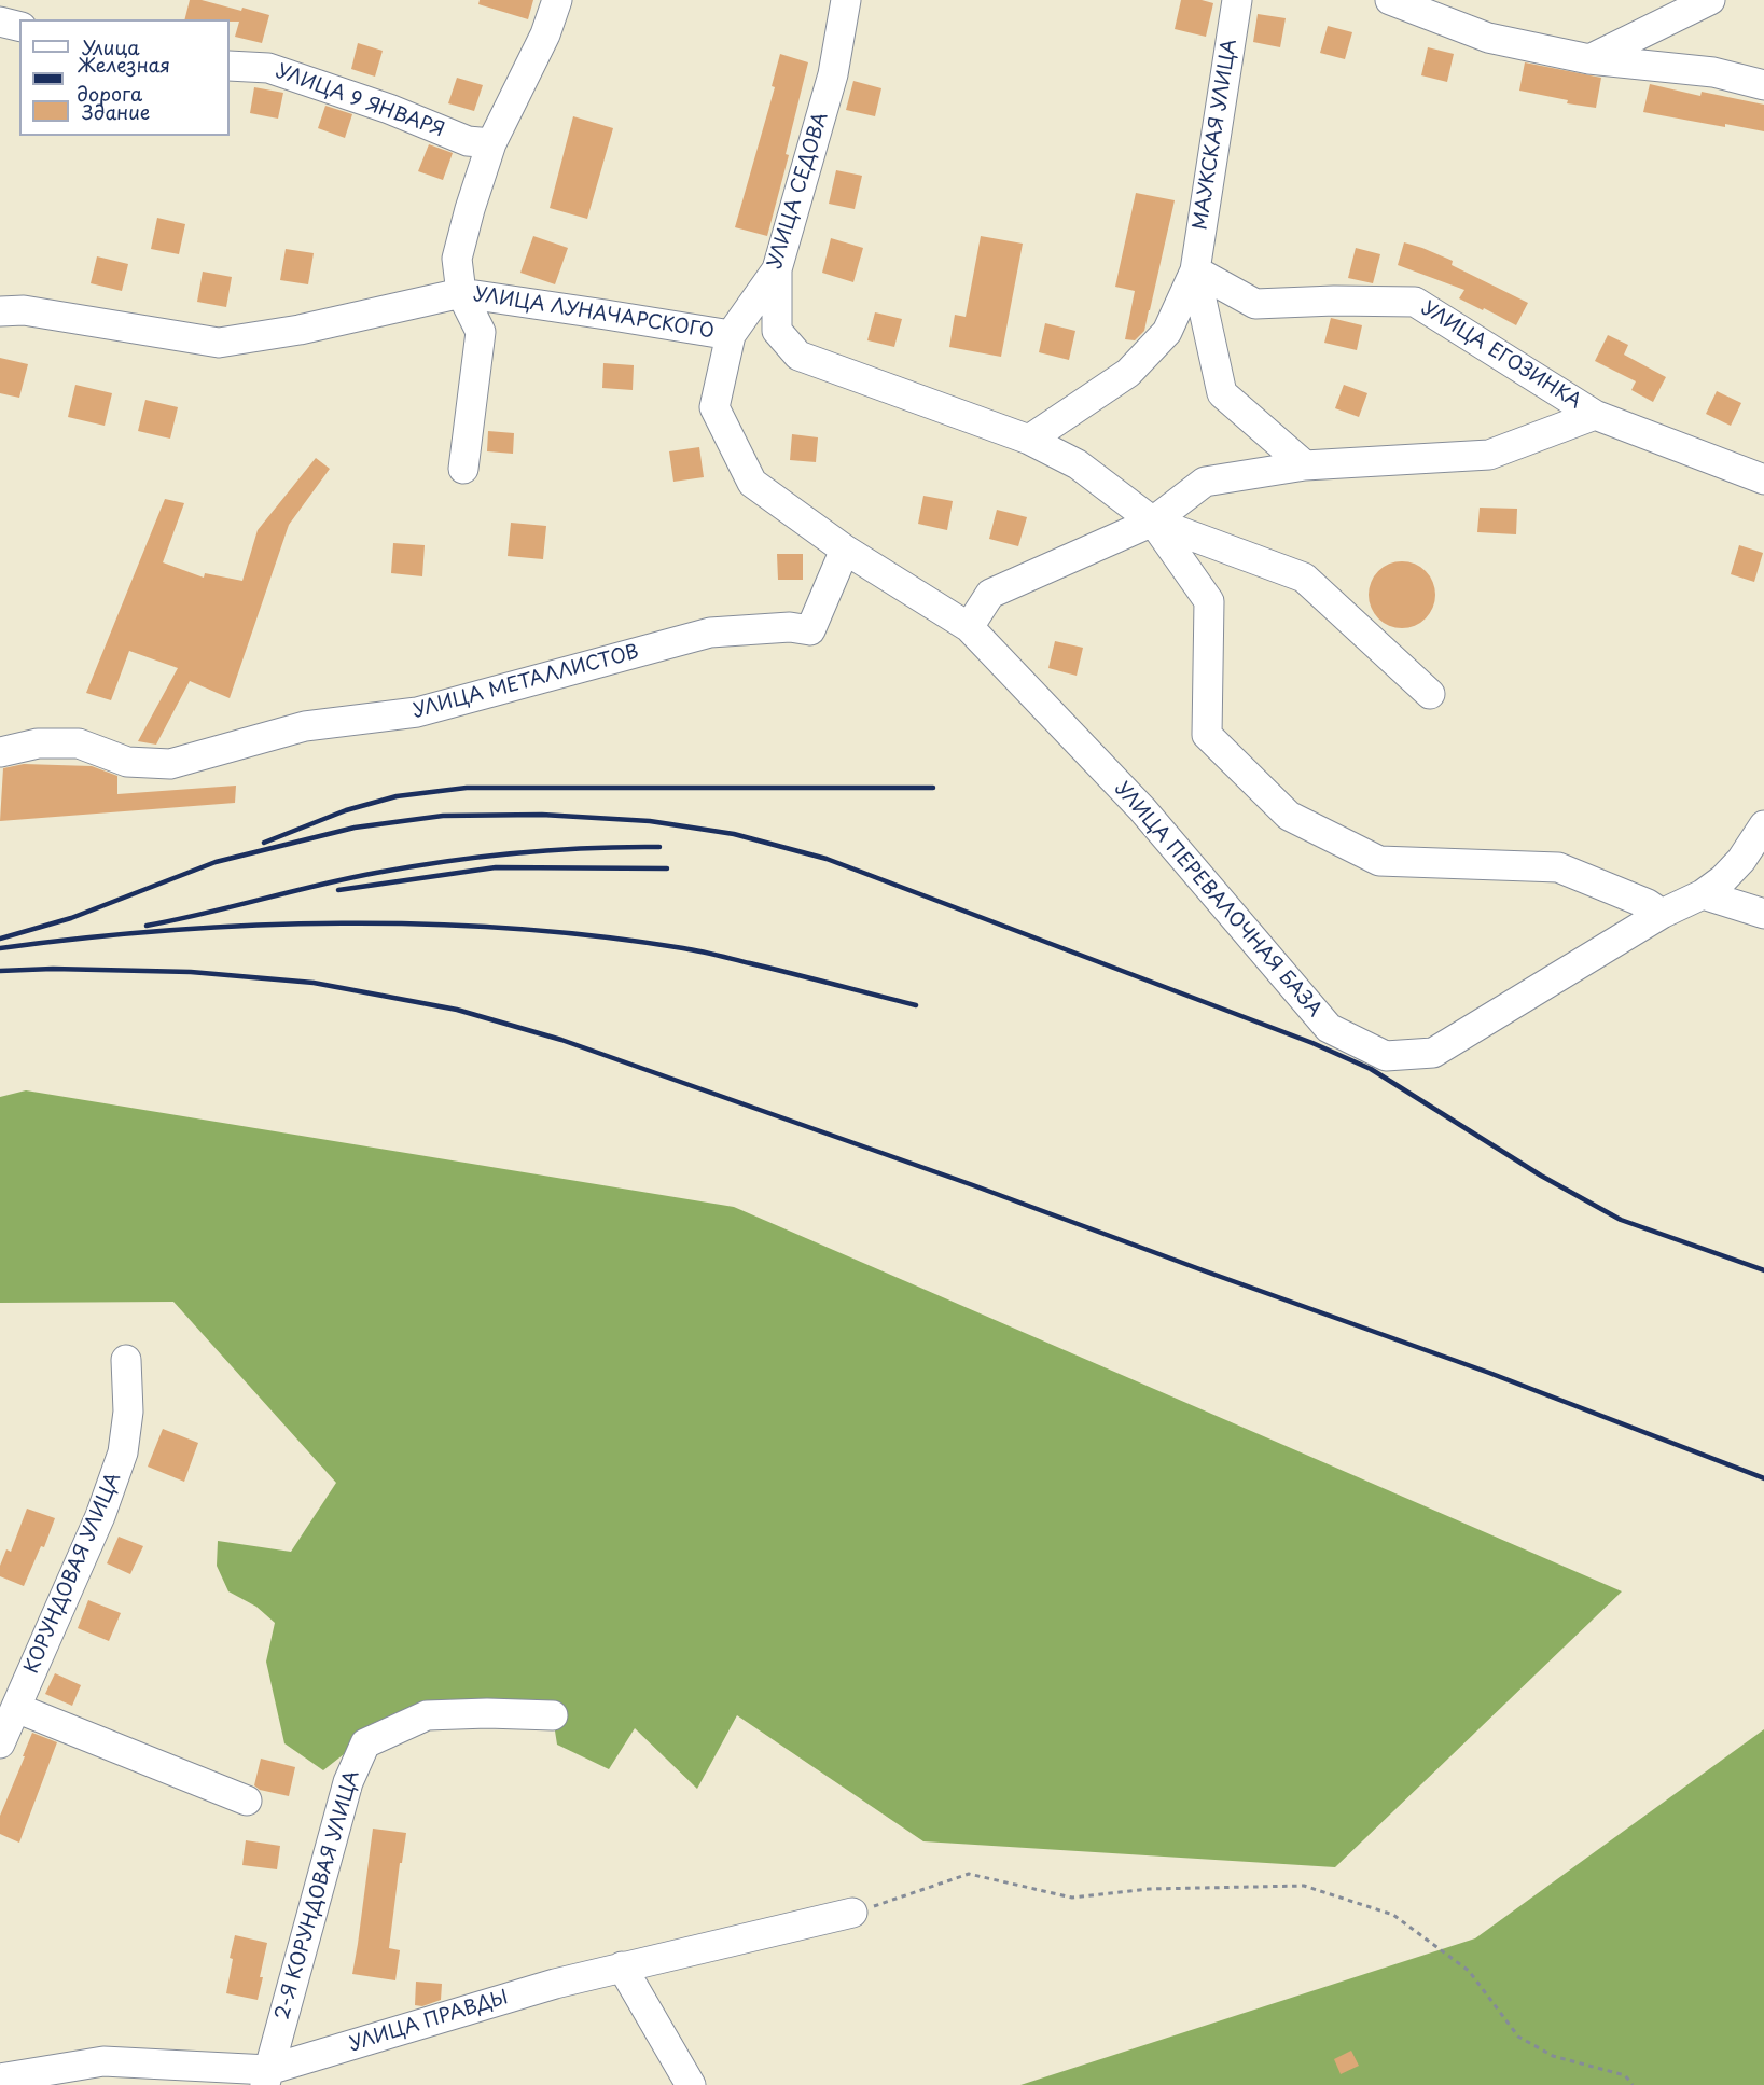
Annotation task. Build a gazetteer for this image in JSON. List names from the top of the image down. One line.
{"streets":{"street":["УЛИЦА 9 ЯНВАРЯ","МАУКСКАЯ УЛИЦА","УЛИЦА СЕДОВА","УЛИЦА ЛУНАЧАРСКОГО","УЛИЦА ЕГОЗИНКА","УЛИЦА МЕТАЛЛИСТОВ","УЛИЦА ПЕРЕВАЛОЧНАЯ БАЗА","КОРУНДОВАЯ УЛИЦА","2-Я КОРУНДОВАЯ УЛИЦА","УЛИЦА ПРАВДЫ"]},"crossings":[["МАУКСКАЯ УЛИЦА","УЛИЦА ЕГОЗИНКА"],["УЛИЦА СЕДОВА","УЛИЦА ЛУНАЧАРСКОГО"],["УЛИЦА СЕДОВА","УЛИЦА МЕТАЛЛИСТОВ"],["УЛИЦА СЕДОВА","УЛИЦА ПЕРЕВАЛОЧНАЯ БАЗА"],["УЛИЦА МЕТАЛЛИСТОВ","УЛИЦА ПЕРЕВАЛОЧНАЯ БАЗА"],["2-Я КОРУНДОВАЯ УЛИЦА","УЛИЦА ПРАВДЫ"]],"legend":["Улица","Железная дорога","Здание"]}
